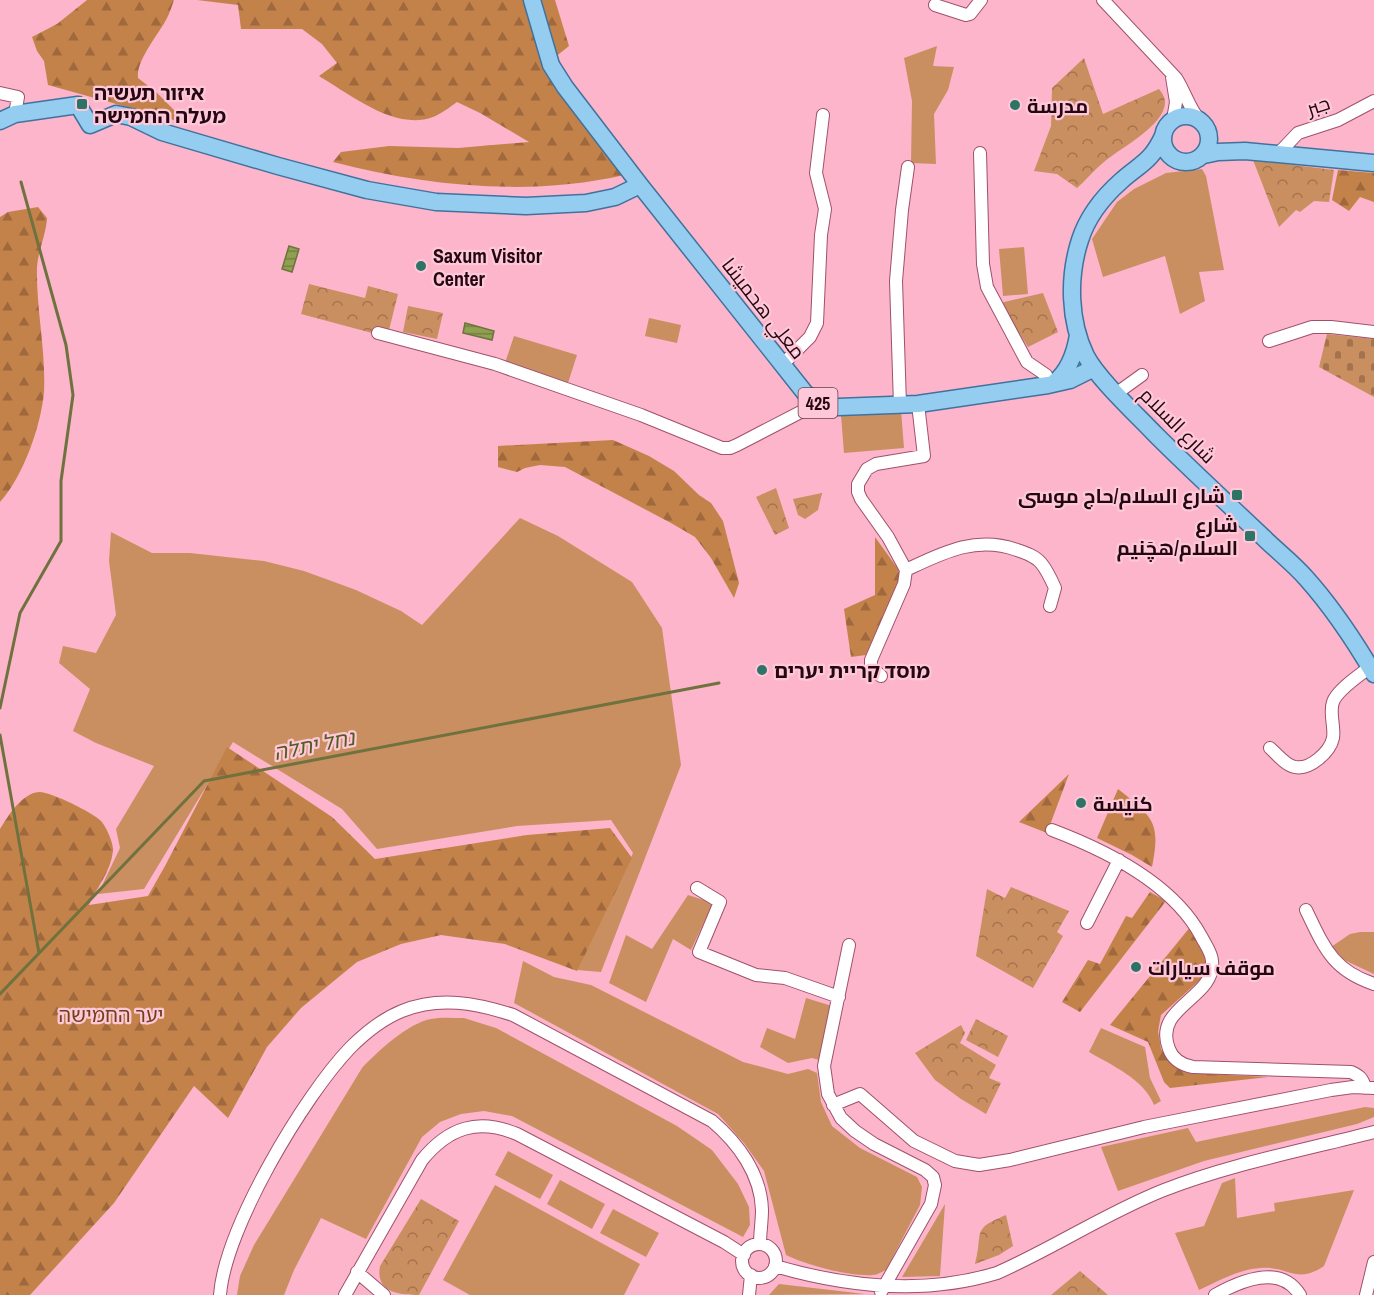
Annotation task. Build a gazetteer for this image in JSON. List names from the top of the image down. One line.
{"streets":{"main road":["معلي هحميشا","425","شارع السلام"],"street":["جبر"]},"crossings":[["معلي هحميشا","425"],["425","شارع السلام"]],"water":["נחל יתלה"],"parks":["יער החמישה"],"places":{"transit":["איזור תעשיה מעלה החמישה","شارع السلام/حاج موسى","شارع السلام/هچَنيم"],"other":["مدرسة","Saxum Visitor Center","מוסד קריית יערים","كنيسة","موقف سيارات"]}}
